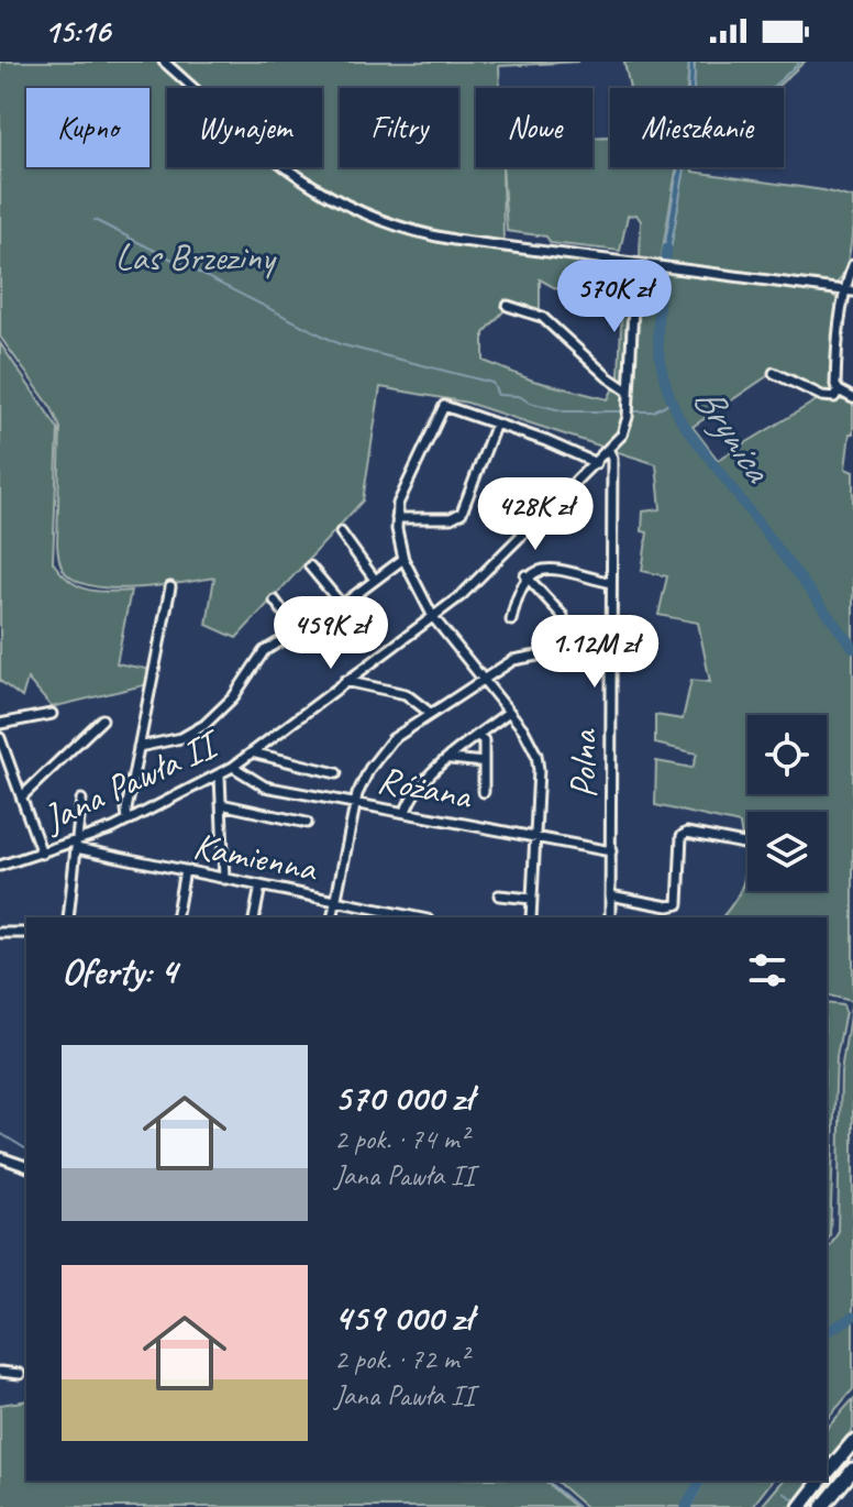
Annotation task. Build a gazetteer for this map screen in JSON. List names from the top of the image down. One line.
{"streets":{"street":["Polna","Jana Pawła II","Różana","Kamienna"]},"crossings":[["Polna","Jana Pawła II"],["Polna","Różana"],["Jana Pawła II","Różana"],["Jana Pawła II","Kamienna"]],"water":["Brynica"],"parks":["Las Brzeziny"],"page":{"status":"15:16","chip":["Kupno","Wynajem","Filtry","Nowe","Mieszkanie"],"price":["570K zł","428K zł","459K zł","1.12M zł"],"heading":"Oferty: 4","list":[{"name":"570 000 zł","note":"2 pok. · 74 m² · Jana Pawła II"},{"name":"459 000 zł","note":"2 pok. · 72 m² · Jana Pawła II"}]}}
